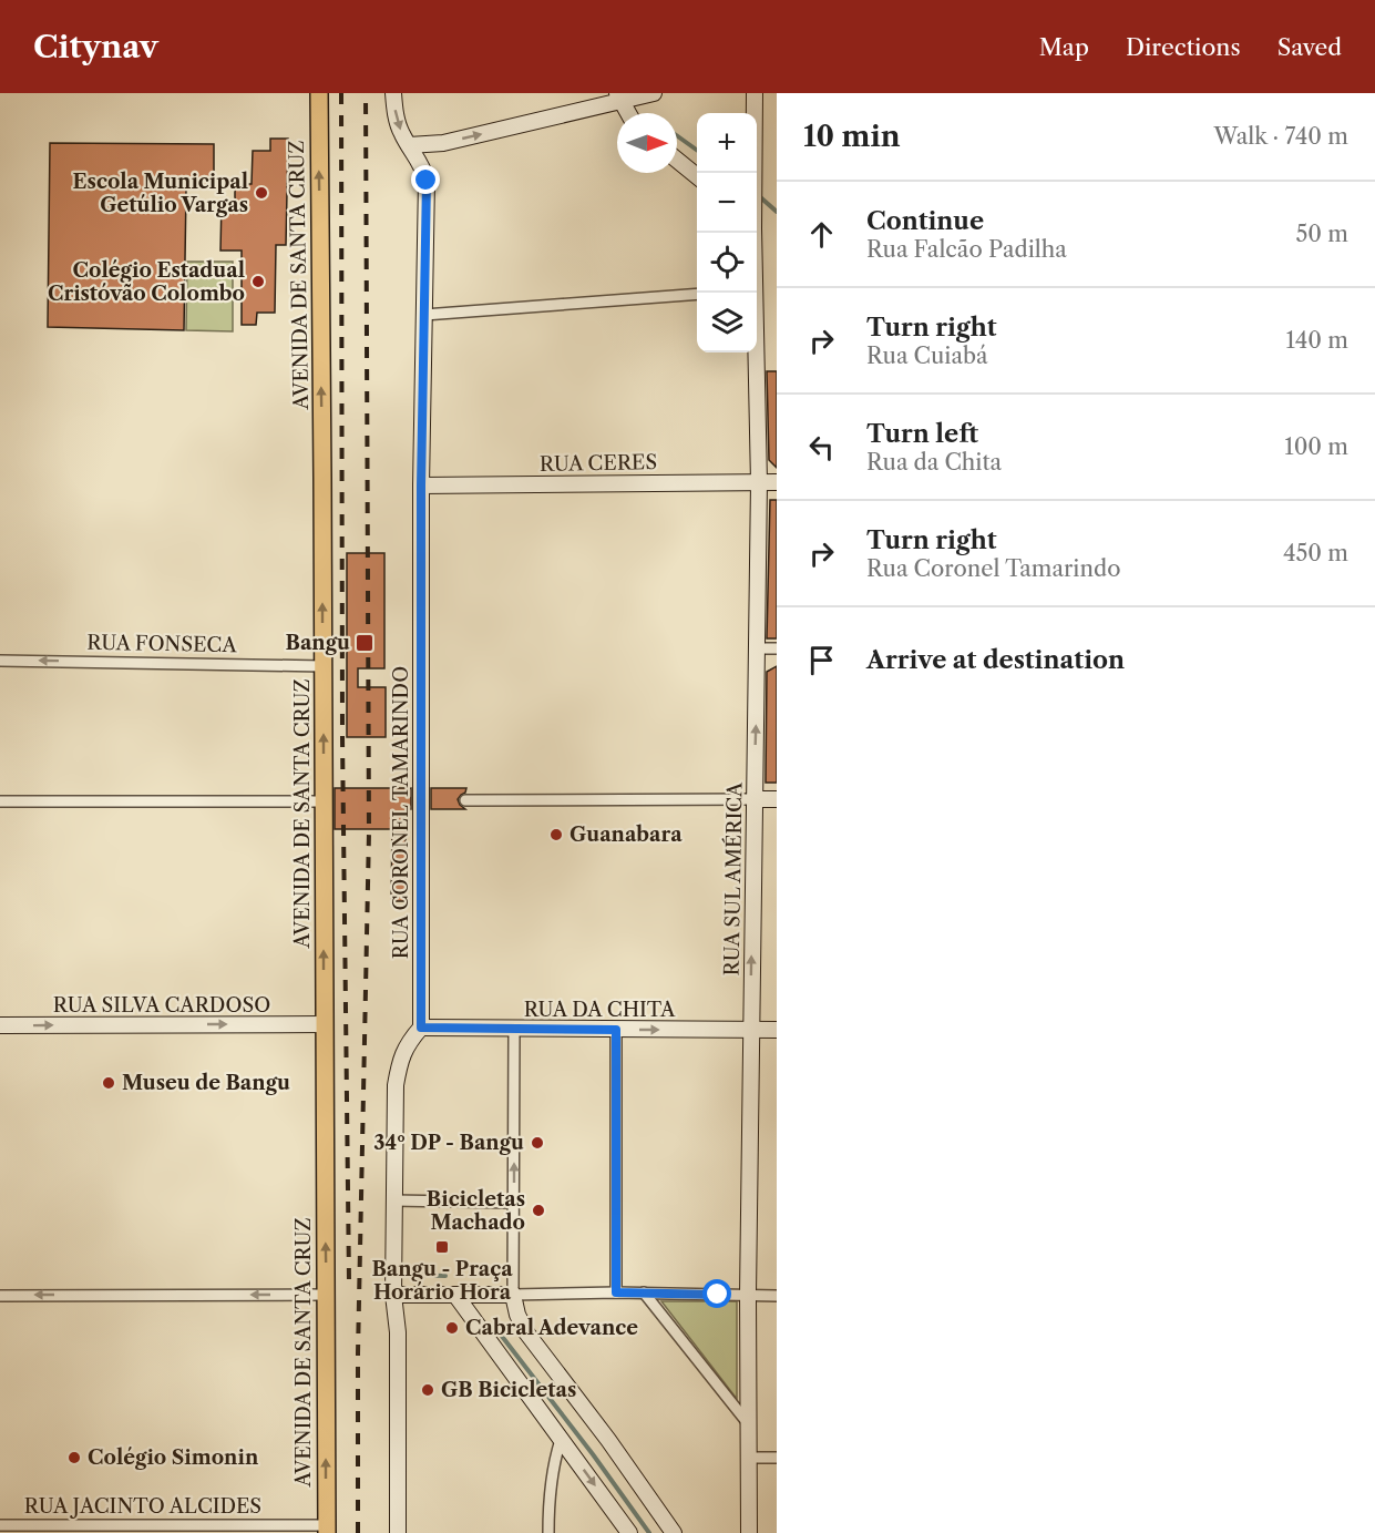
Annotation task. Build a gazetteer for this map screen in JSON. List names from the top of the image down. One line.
{"streets":{"main road":["AVENIDA DE SANTA CRUZ","RUA CERES","RUA CORONEL TAMARINDO","RUA SUL AMÉRICA","RUA SILVA CARDOSO","RUA DA CHITA"],"street":["RUA FONSECA","RUA JACINTO ALCIDES"]},"crossings":[["AVENIDA DE SANTA CRUZ","RUA FONSECA"],["AVENIDA DE SANTA CRUZ","RUA SILVA CARDOSO"],["AVENIDA DE SANTA CRUZ","RUA JACINTO ALCIDES"],["RUA CERES","RUA CORONEL TAMARINDO"],["RUA CERES","RUA SUL AMÉRICA"],["RUA CORONEL TAMARINDO","RUA DA CHITA"],["RUA SUL AMÉRICA","RUA DA CHITA"]],"one_way":["RUA FONSECA","RUA SILVA CARDOSO","RUA DA CHITA"],"places":{"other":["Escola Municipal Getúlio Vargas","Colégio Estadual Cristóvão Colombo","Guanabara","Museu de Bangu","34º DP - Bangu","Bicicletas Machado","Cabral Adevance","GB Bicicletas","Colégio Simonin"],"transit":["Bangu","Bangu - Praça Horário Hora"]},"north":"right","page":{"header":"Citynav","nav":["Map","Directions","Saved"],"heading":["10 min","Walk · 740 m"],"map_buttons":["+","−"],"list":[["Continue","Rua Falcão Padilha","50 m"],["Turn right","Rua Cuiabá","140 m"],["Turn left","Rua da Chita","100 m"],["Turn right","Rua Coronel Tamarindo","450 m"],"Arrive at destination"]}}
